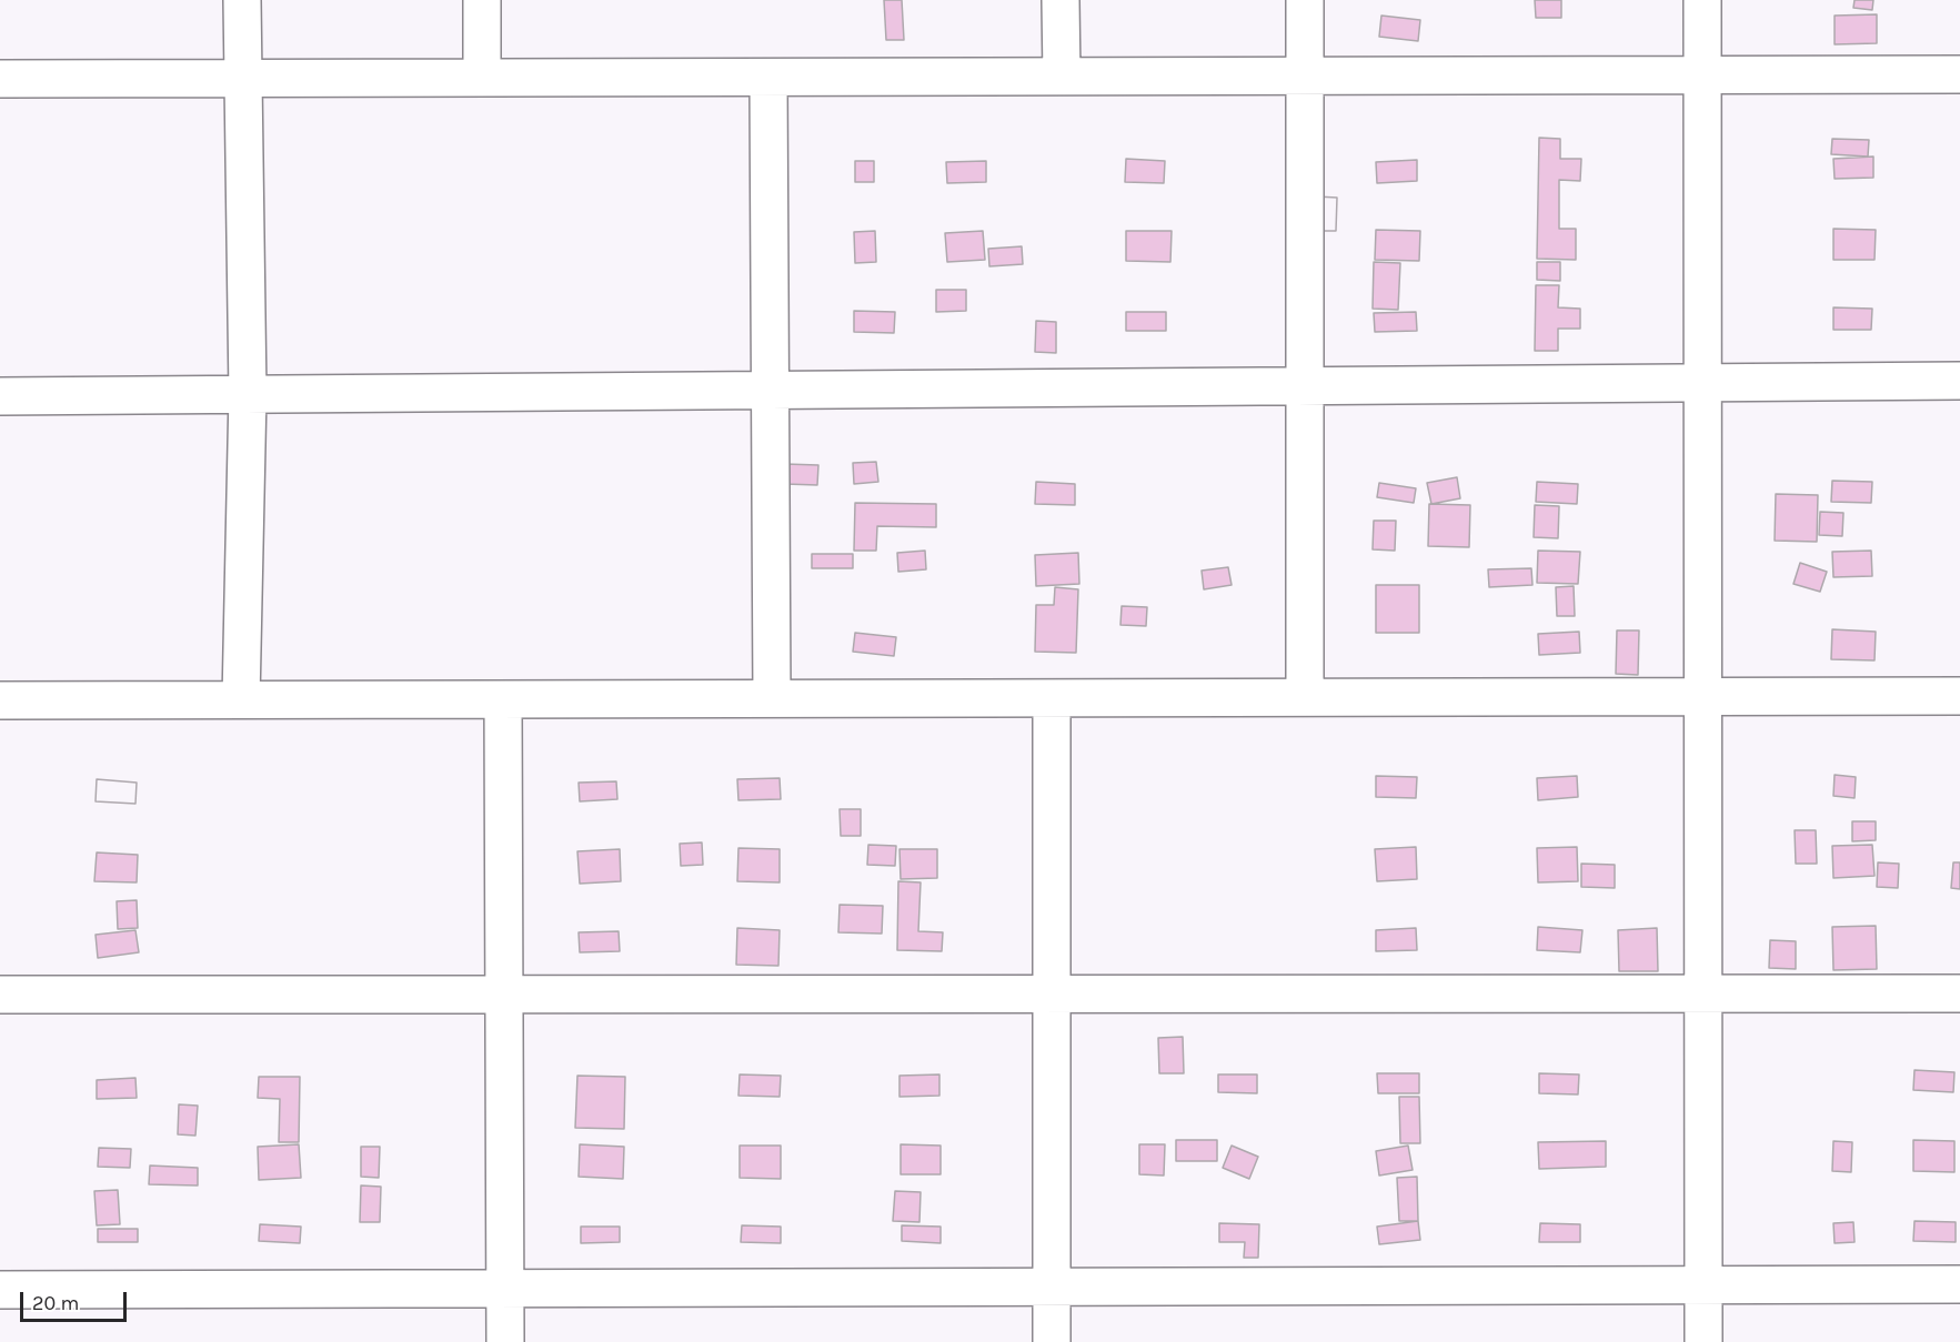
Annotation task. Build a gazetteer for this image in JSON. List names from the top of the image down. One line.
{"scale_bar":"20 m"}
